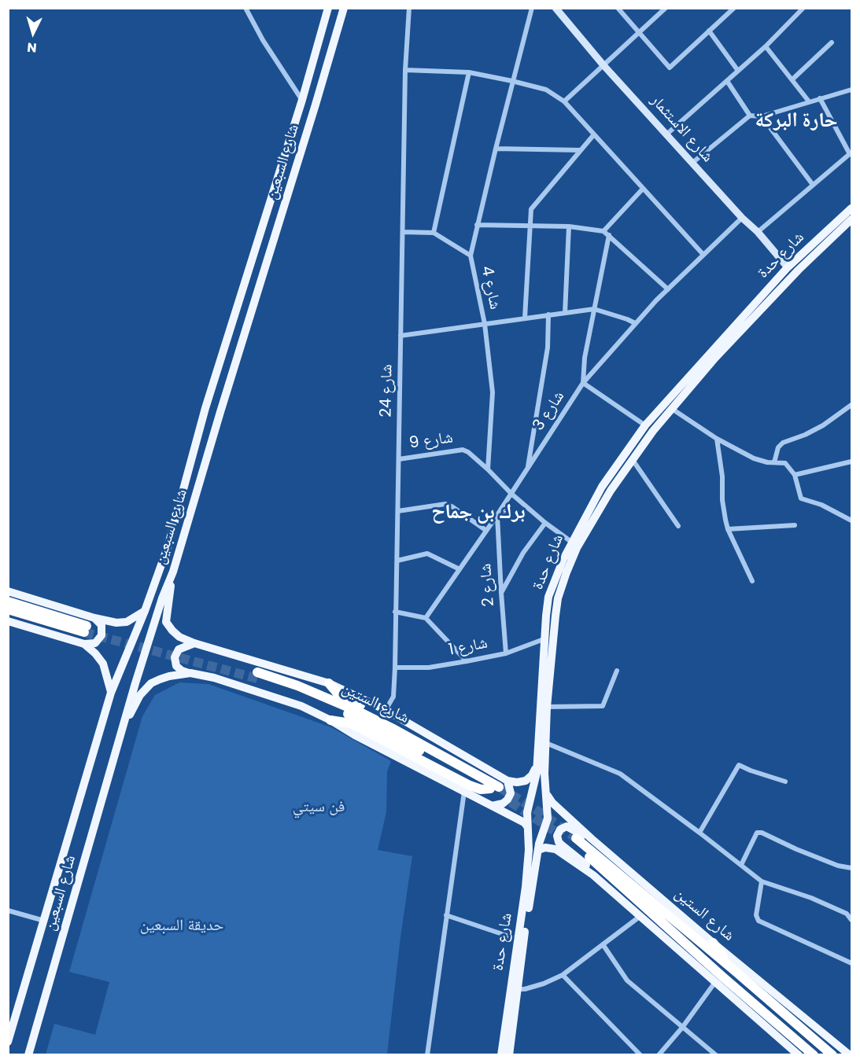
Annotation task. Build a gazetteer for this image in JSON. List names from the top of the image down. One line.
{"streets":{"highway":["شارع الستين"],"main road":["شارع السبعين","شارع حدة"],"street":["شارع الاستثمار","شارع 4","شارع 24","شارع 3","شارع 9","شارع 2","شارع 1"]},"crossings":[["شارع الاستثمار","شارع حدة"],["شارع الاستثمار","شارع 3"],["شارع حدة","شارع 1"],["شارع حدة","شارع الستين"],["شارع 4","شارع 9"],["شارع 24","شارع 9"],["شارع 24","شارع 1"],["شارع 3","شارع 2"],["شارع 2","شارع 1"]],"districts":["حارة البركة","برك بن جماح"],"parks":["فن سيتي","حديقة السبعين"],"north":"bottom"}
